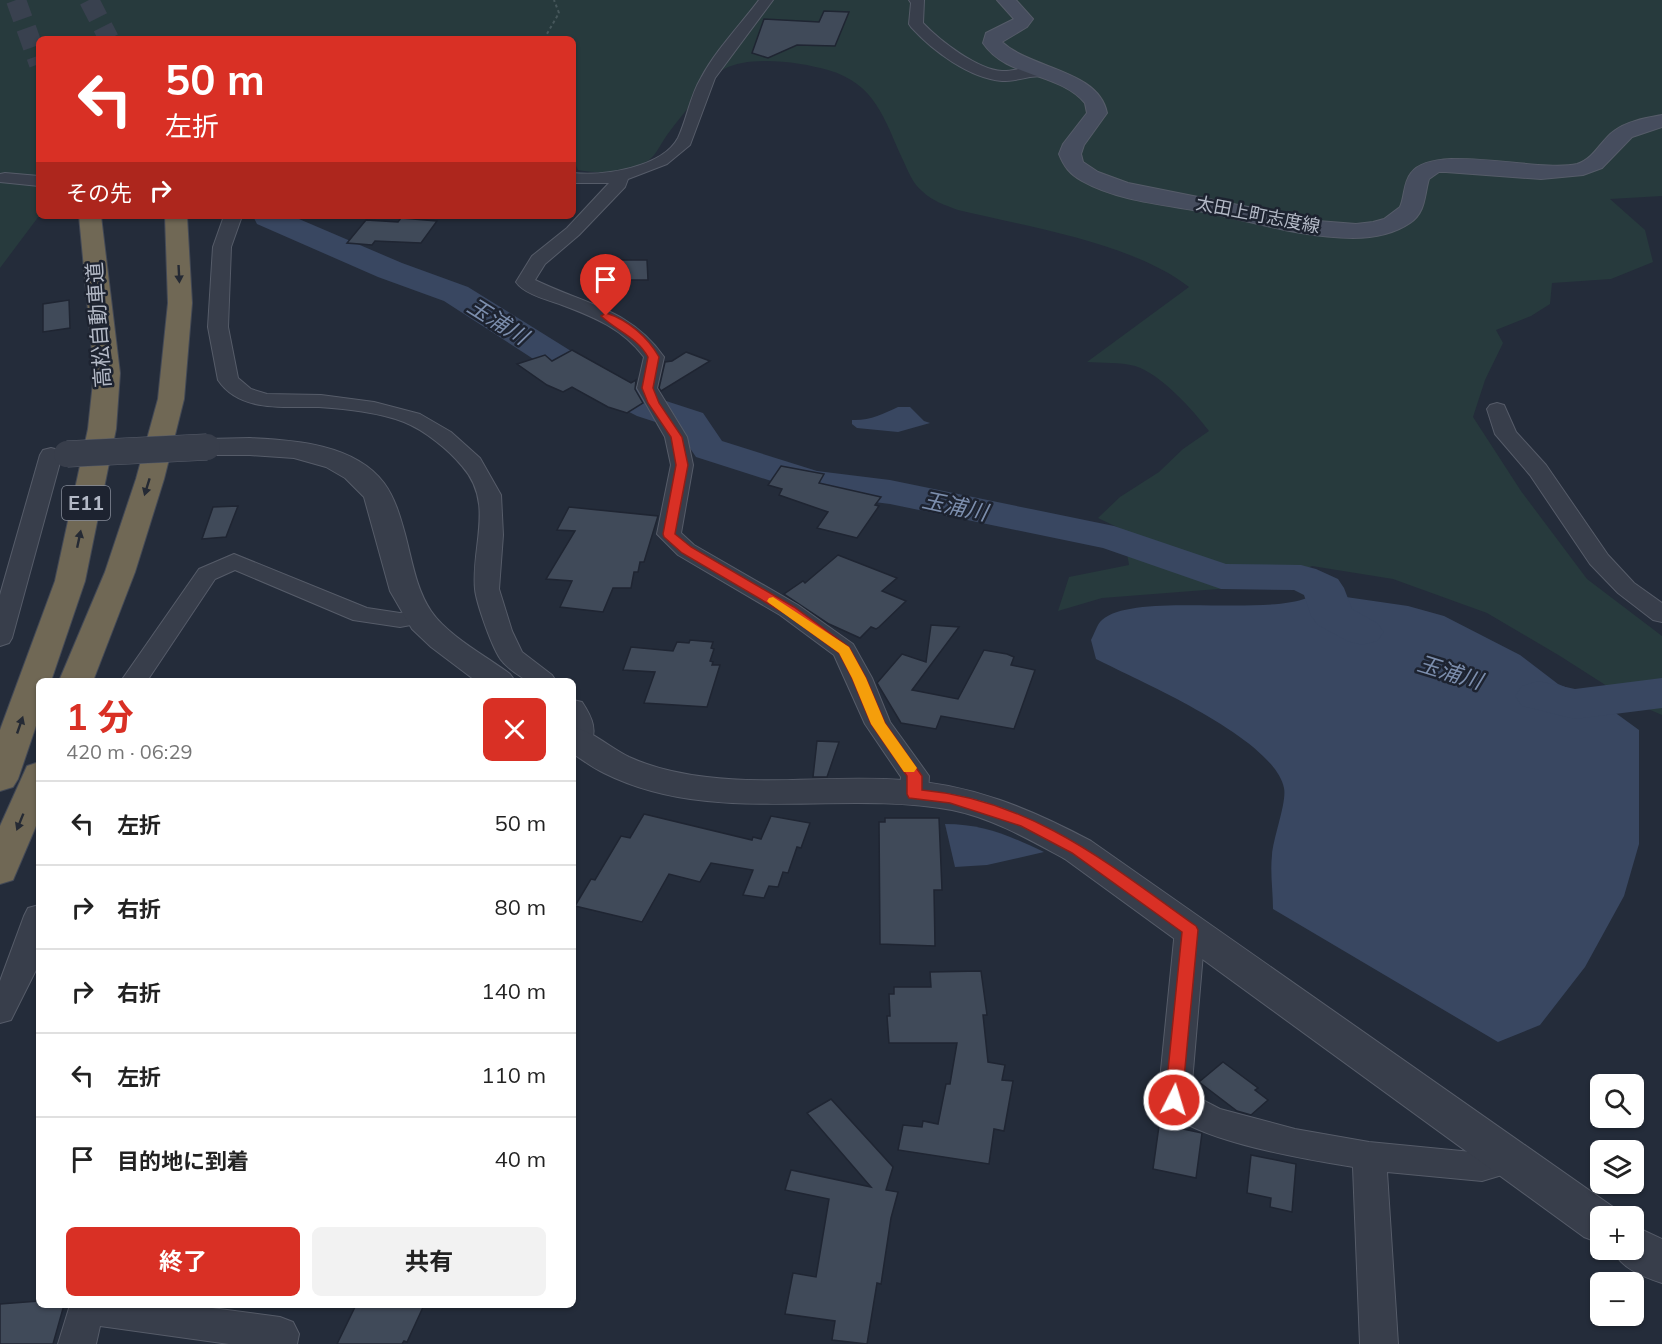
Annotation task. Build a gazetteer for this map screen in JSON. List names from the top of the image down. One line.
{"streets":{"highway":["高松自動車道","E11"],"main road":["太田上町志度線"]},"water":["玉浦川"],"page":{"turn":["50 m","左折"],"then":"その先","heading":["1 分","420 m · 06:29"],"list":[{"name":"左折","value":"50 m"},{"name":"右折","value":"80 m"},{"name":"右折","value":"140 m"},{"name":"左折","value":"110 m"},{"name":"目的地に到着","value":"40 m"}],"map_buttons":["+","−"],"buttons":["終了","共有"]}}
